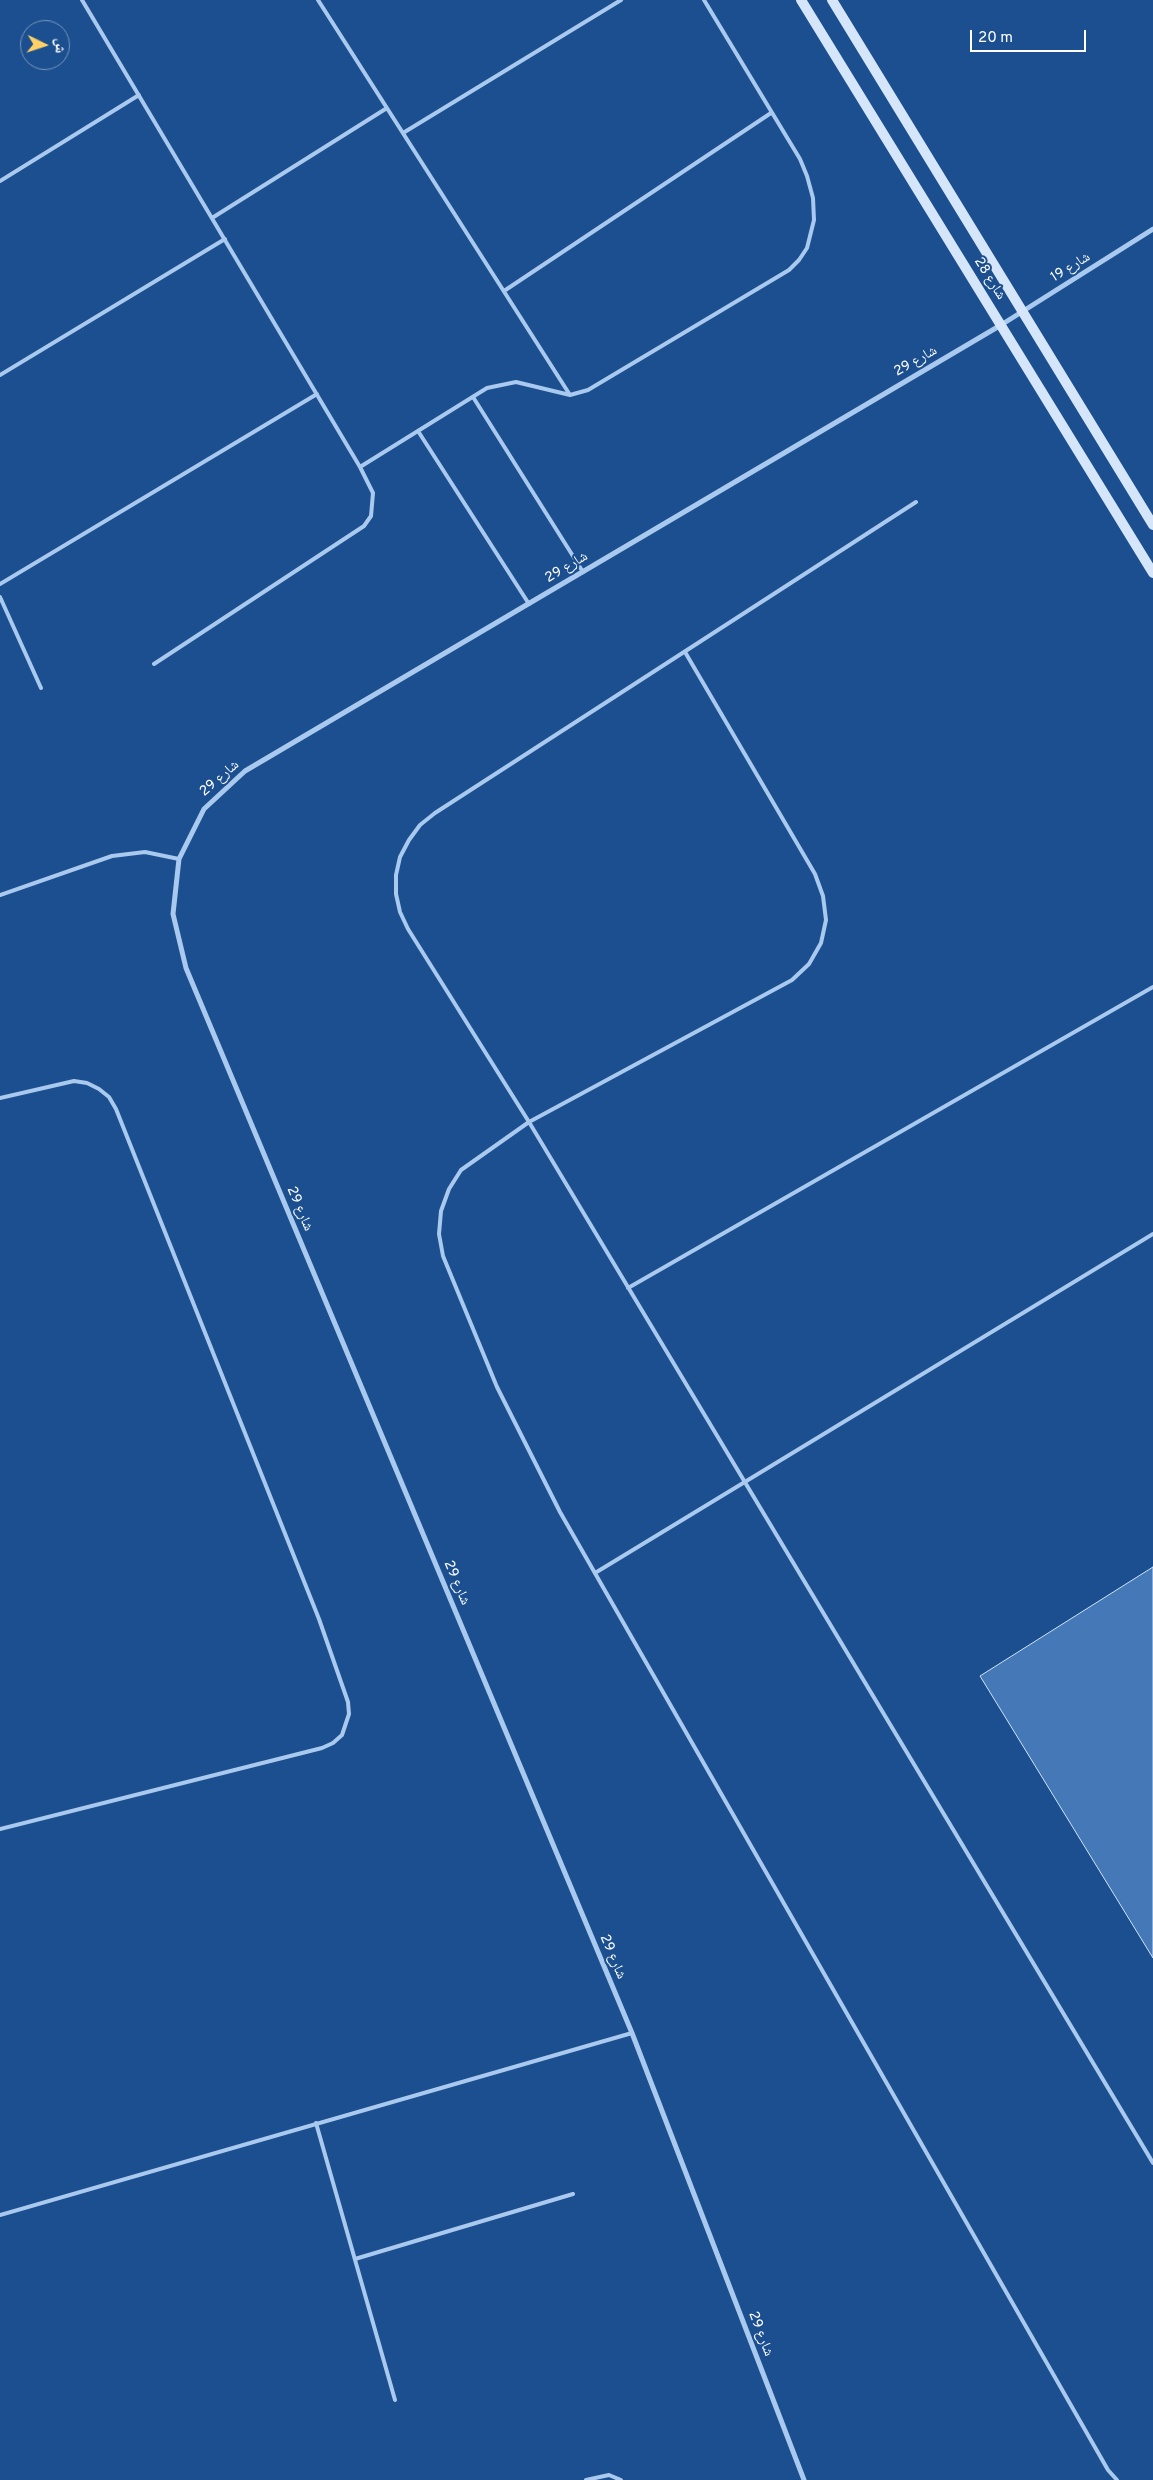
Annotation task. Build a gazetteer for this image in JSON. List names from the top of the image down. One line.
{"streets":{"street":["شارع 19","شارع 28","شارع 29"]},"crossings":[["شارع 19","شارع 28"],["شارع 19","شارع 29"],["شارع 28","شارع 29"]],"scale_bar":"20 m","north":"right"}
